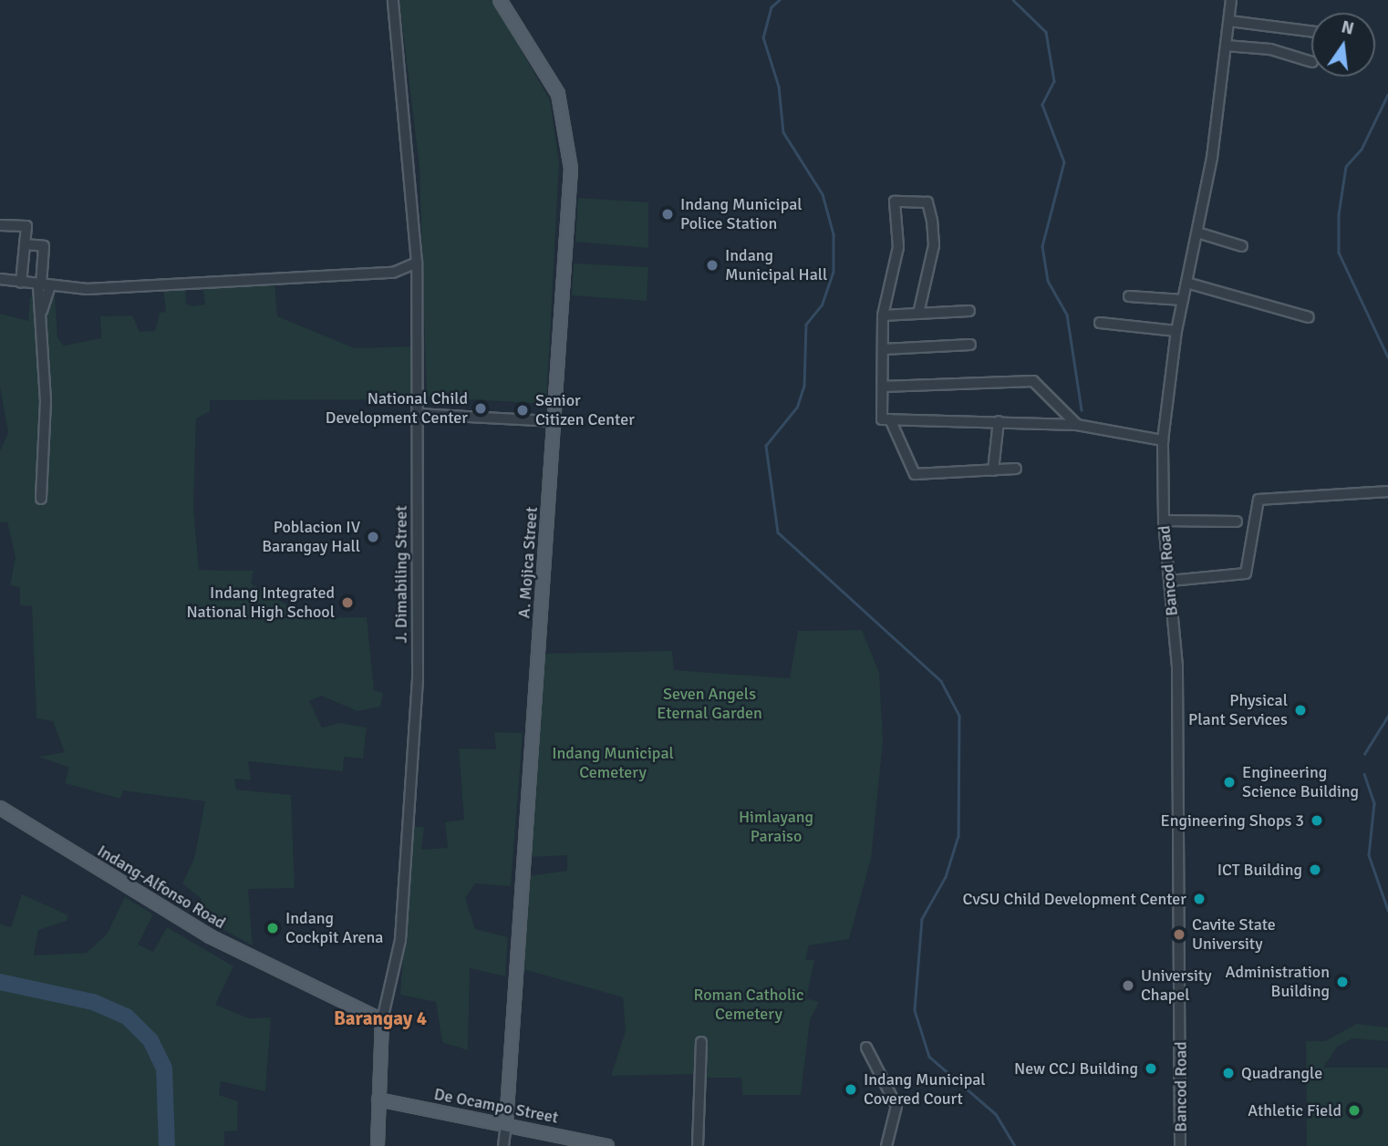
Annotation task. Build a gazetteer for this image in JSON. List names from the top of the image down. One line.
{"streets":{"main road":["A. Mojica Street","J. Dimabiling Street","Indang-Alfonso Road","De Ocampo Street"],"street":["Bancod Road"]},"crossings":[["A. Mojica Street","De Ocampo Street"],["J. Dimabiling Street","Indang-Alfonso Road"],["J. Dimabiling Street","De Ocampo Street"]],"districts":["Barangay 4"],"parks":["Seven Angels Eternal Garden","Indang Municipal Cemetery","Himlayang Paraiso","Roman Catholic Cemetery"],"places":["Indang Municipal Police Station","Indang Municipal Hall","National Child Development Center","Senior Citizen Center","Poblacion IV Barangay Hall","Indang Integrated National High School","Physical Plant Services","Engineering Science Building","Engineering Shops 3","ICT Building","CvSU Child Development Center","Indang Cockpit Arena","Cavite State University","Administration Building","University Chapel","New CCJ Building","Quadrangle","Indang Municipal Covered Court","Athletic Field"],"north":"top"}
